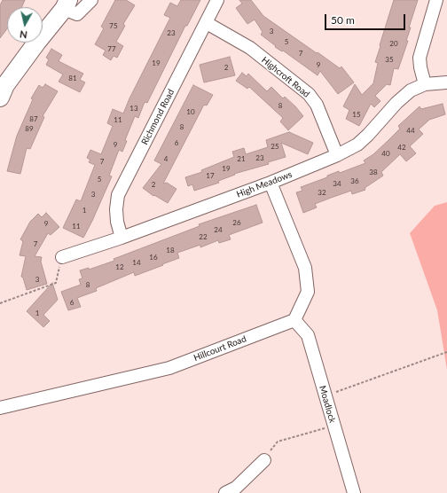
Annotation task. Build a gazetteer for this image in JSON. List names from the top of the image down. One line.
{"streets":{"street":["Highcroft Road","Richmond Road","High Meadows","Hillcourt Road","Moadlock"]},"crossings":[["Highcroft Road","Richmond Road"],["Highcroft Road","High Meadows"],["Richmond Road","High Meadows"],["Hillcourt Road","Moadlock"]],"house_numbers":["75","3","23","5","20","77","7","35","19","9","2","81","8","13","10","15","87","11","8","89","44","6","9","25","42","40","23","4","21","7","19","38","17","5","36","34","2","32","3","1","26","9","11","24","22","7","18","16","14","12","3","8","6","1"],"scale_bar":"50 m","north":"bottom"}
